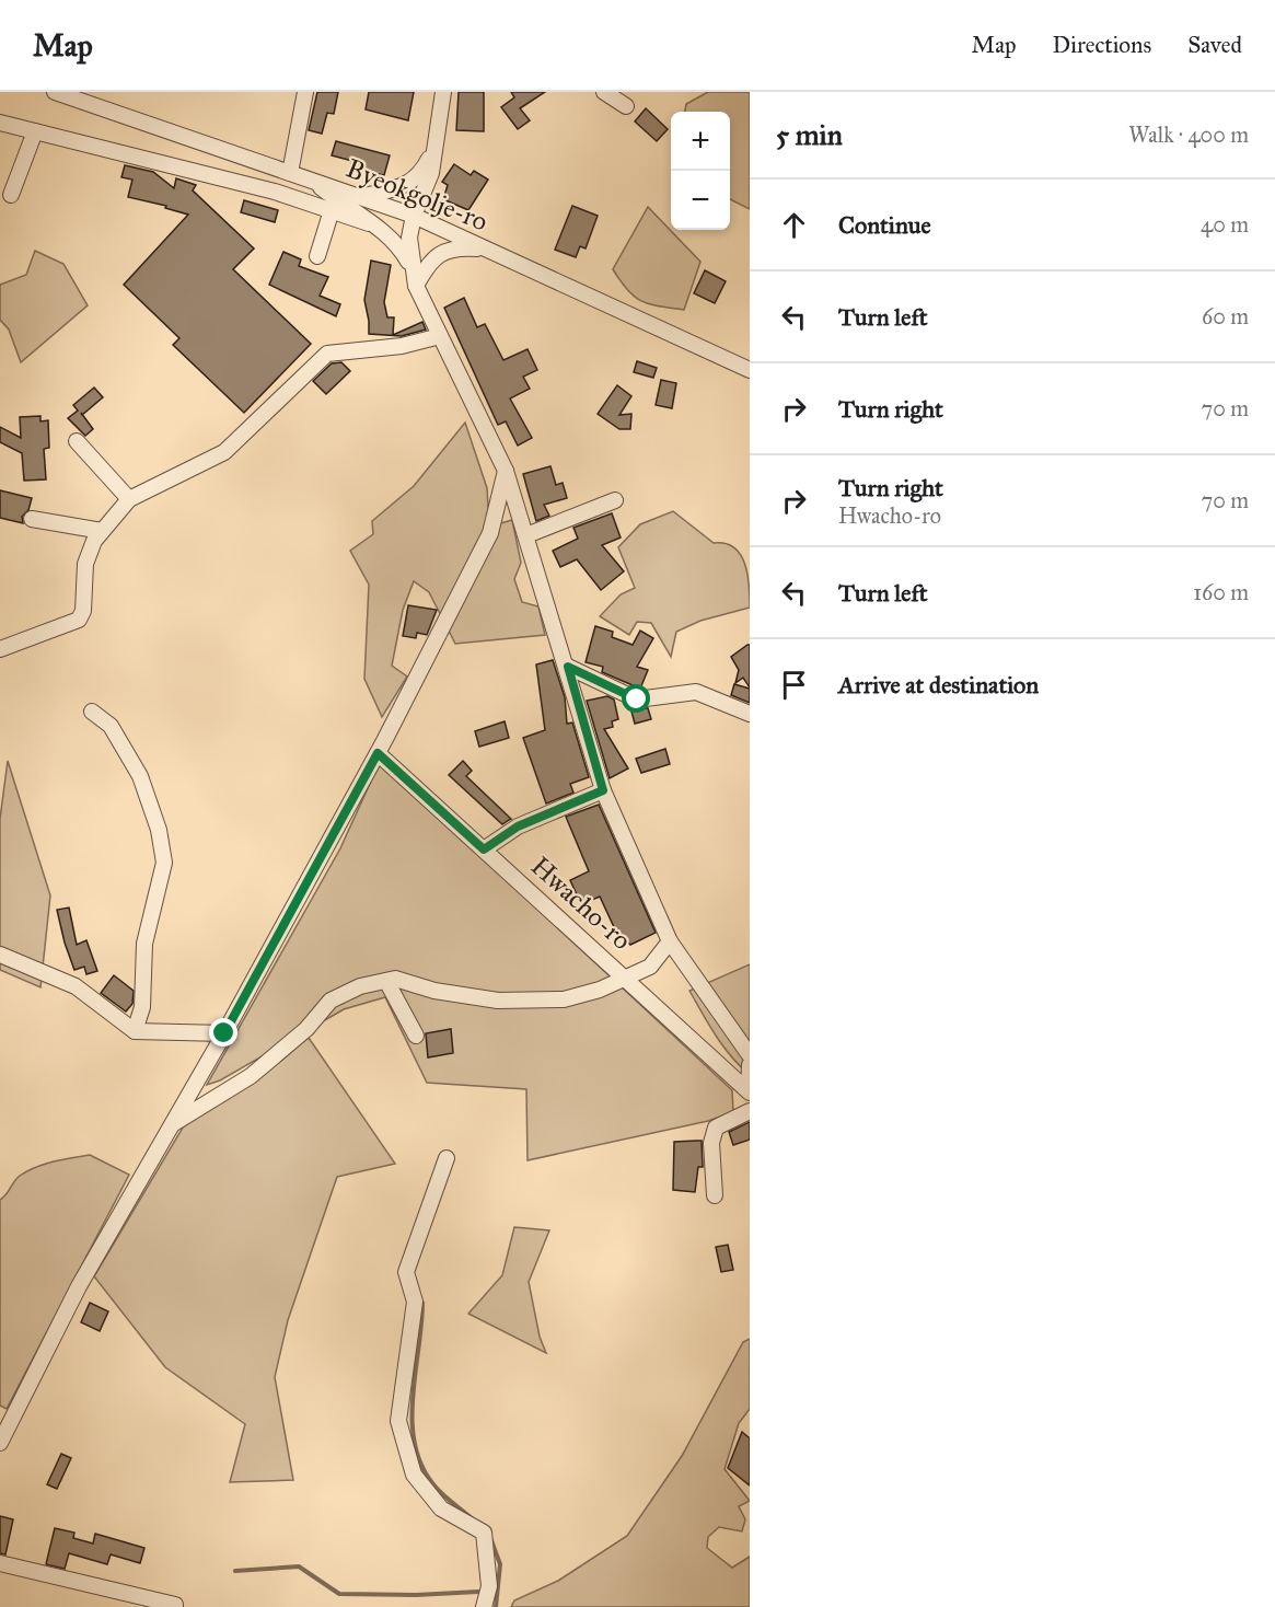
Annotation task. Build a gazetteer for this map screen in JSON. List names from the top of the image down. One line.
{"streets":{"street":["Byeokgolje-ro","Hwacho-ro"]},"page":{"header":"Map","nav":["Map","Directions","Saved"],"heading":["5 min","Walk · 400 m"],"map_buttons":["+","−"],"list":[["Continue","40 m"],["Turn left","60 m"],["Turn right","70 m"],["Turn right","Hwacho-ro","70 m"],["Turn left","160 m"],"Arrive at destination"]}}
